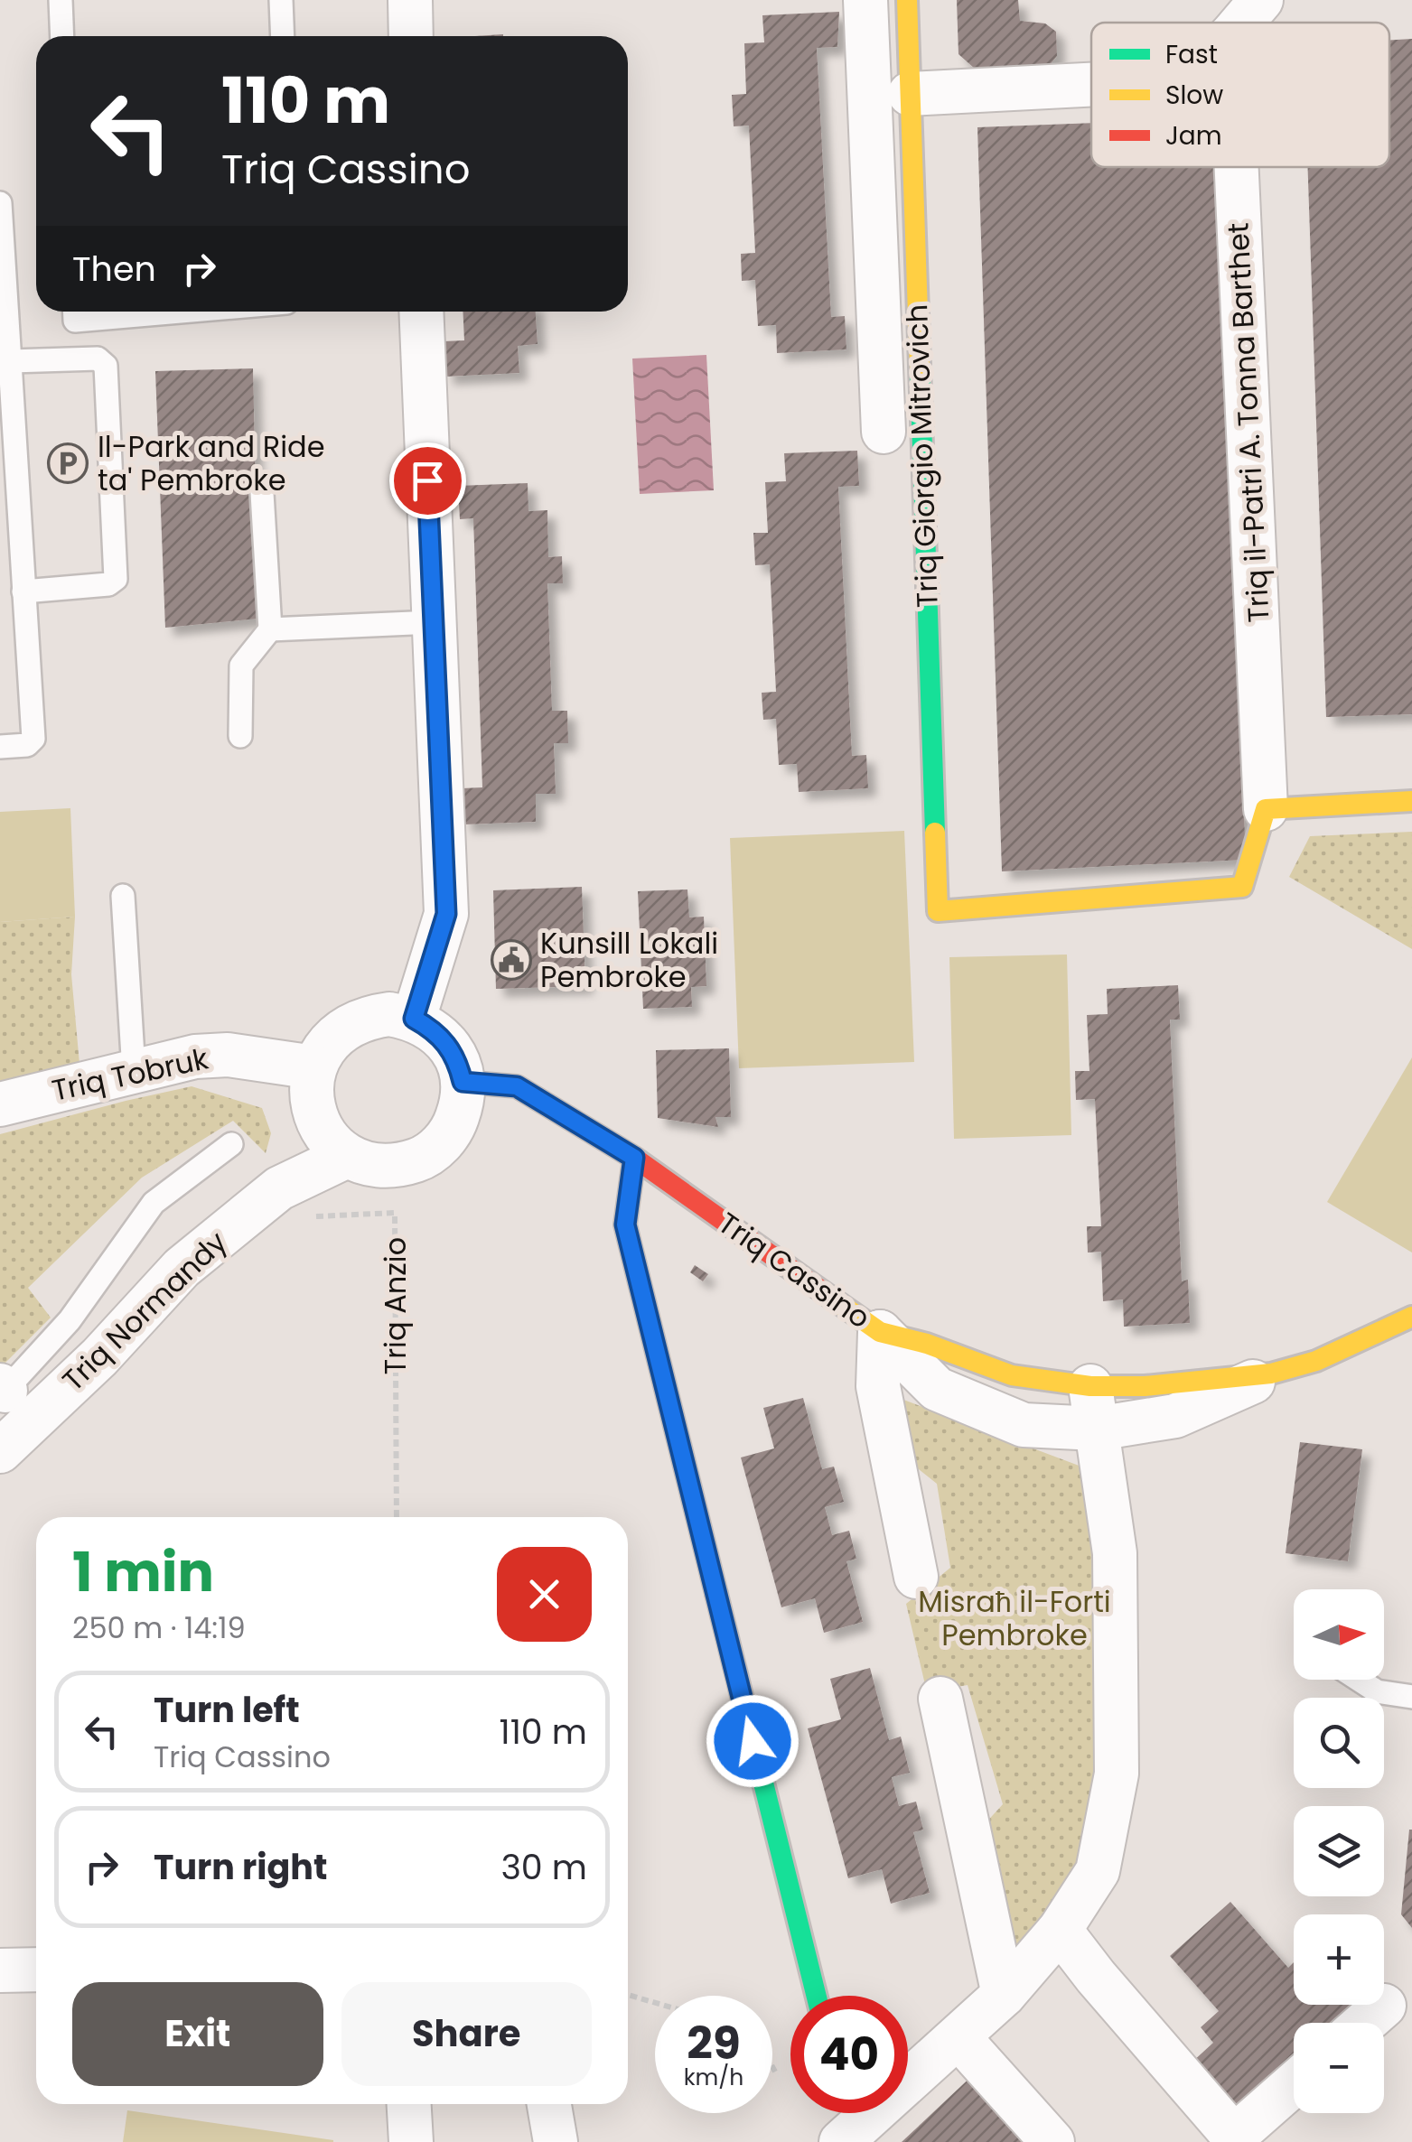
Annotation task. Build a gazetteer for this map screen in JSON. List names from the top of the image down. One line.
{"streets":{"street":["Triq il-Patri A. Tonna Barthet","Triq Giorgio Mitrovich","Triq Tobruk","Triq Cassino","Triq Normandy"],"path":["Triq Anzio"]},"crossings":[["Triq il-Patri A. Tonna Barthet","Triq Giorgio Mitrovich"],["Triq Tobruk","Triq Cassino"],["Triq Tobruk","Triq Normandy"],["Triq Cassino","Triq Normandy"],["Triq Anzio","Triq Normandy"]],"parks":["Misraħ il-Forti Pembroke"],"places":{"parking":["Il-Park and Ride ta' Pembroke"],"public building":["Kunsill Lokali Pembroke"]},"legend":["Fast","Slow","Jam"],"north":"right","page":{"turn":["110 m","Triq Cassino"],"then":"Then","heading":["1 min","250 m · 14:19"],"map_buttons":["+","−"],"list":[{"name":"Turn left","note":"Triq Cassino","value":"110 m"},{"name":"Turn right","value":"30 m"}],"buttons":["Exit","Share"],"speed":"29 km/h","limit":"40"}}
